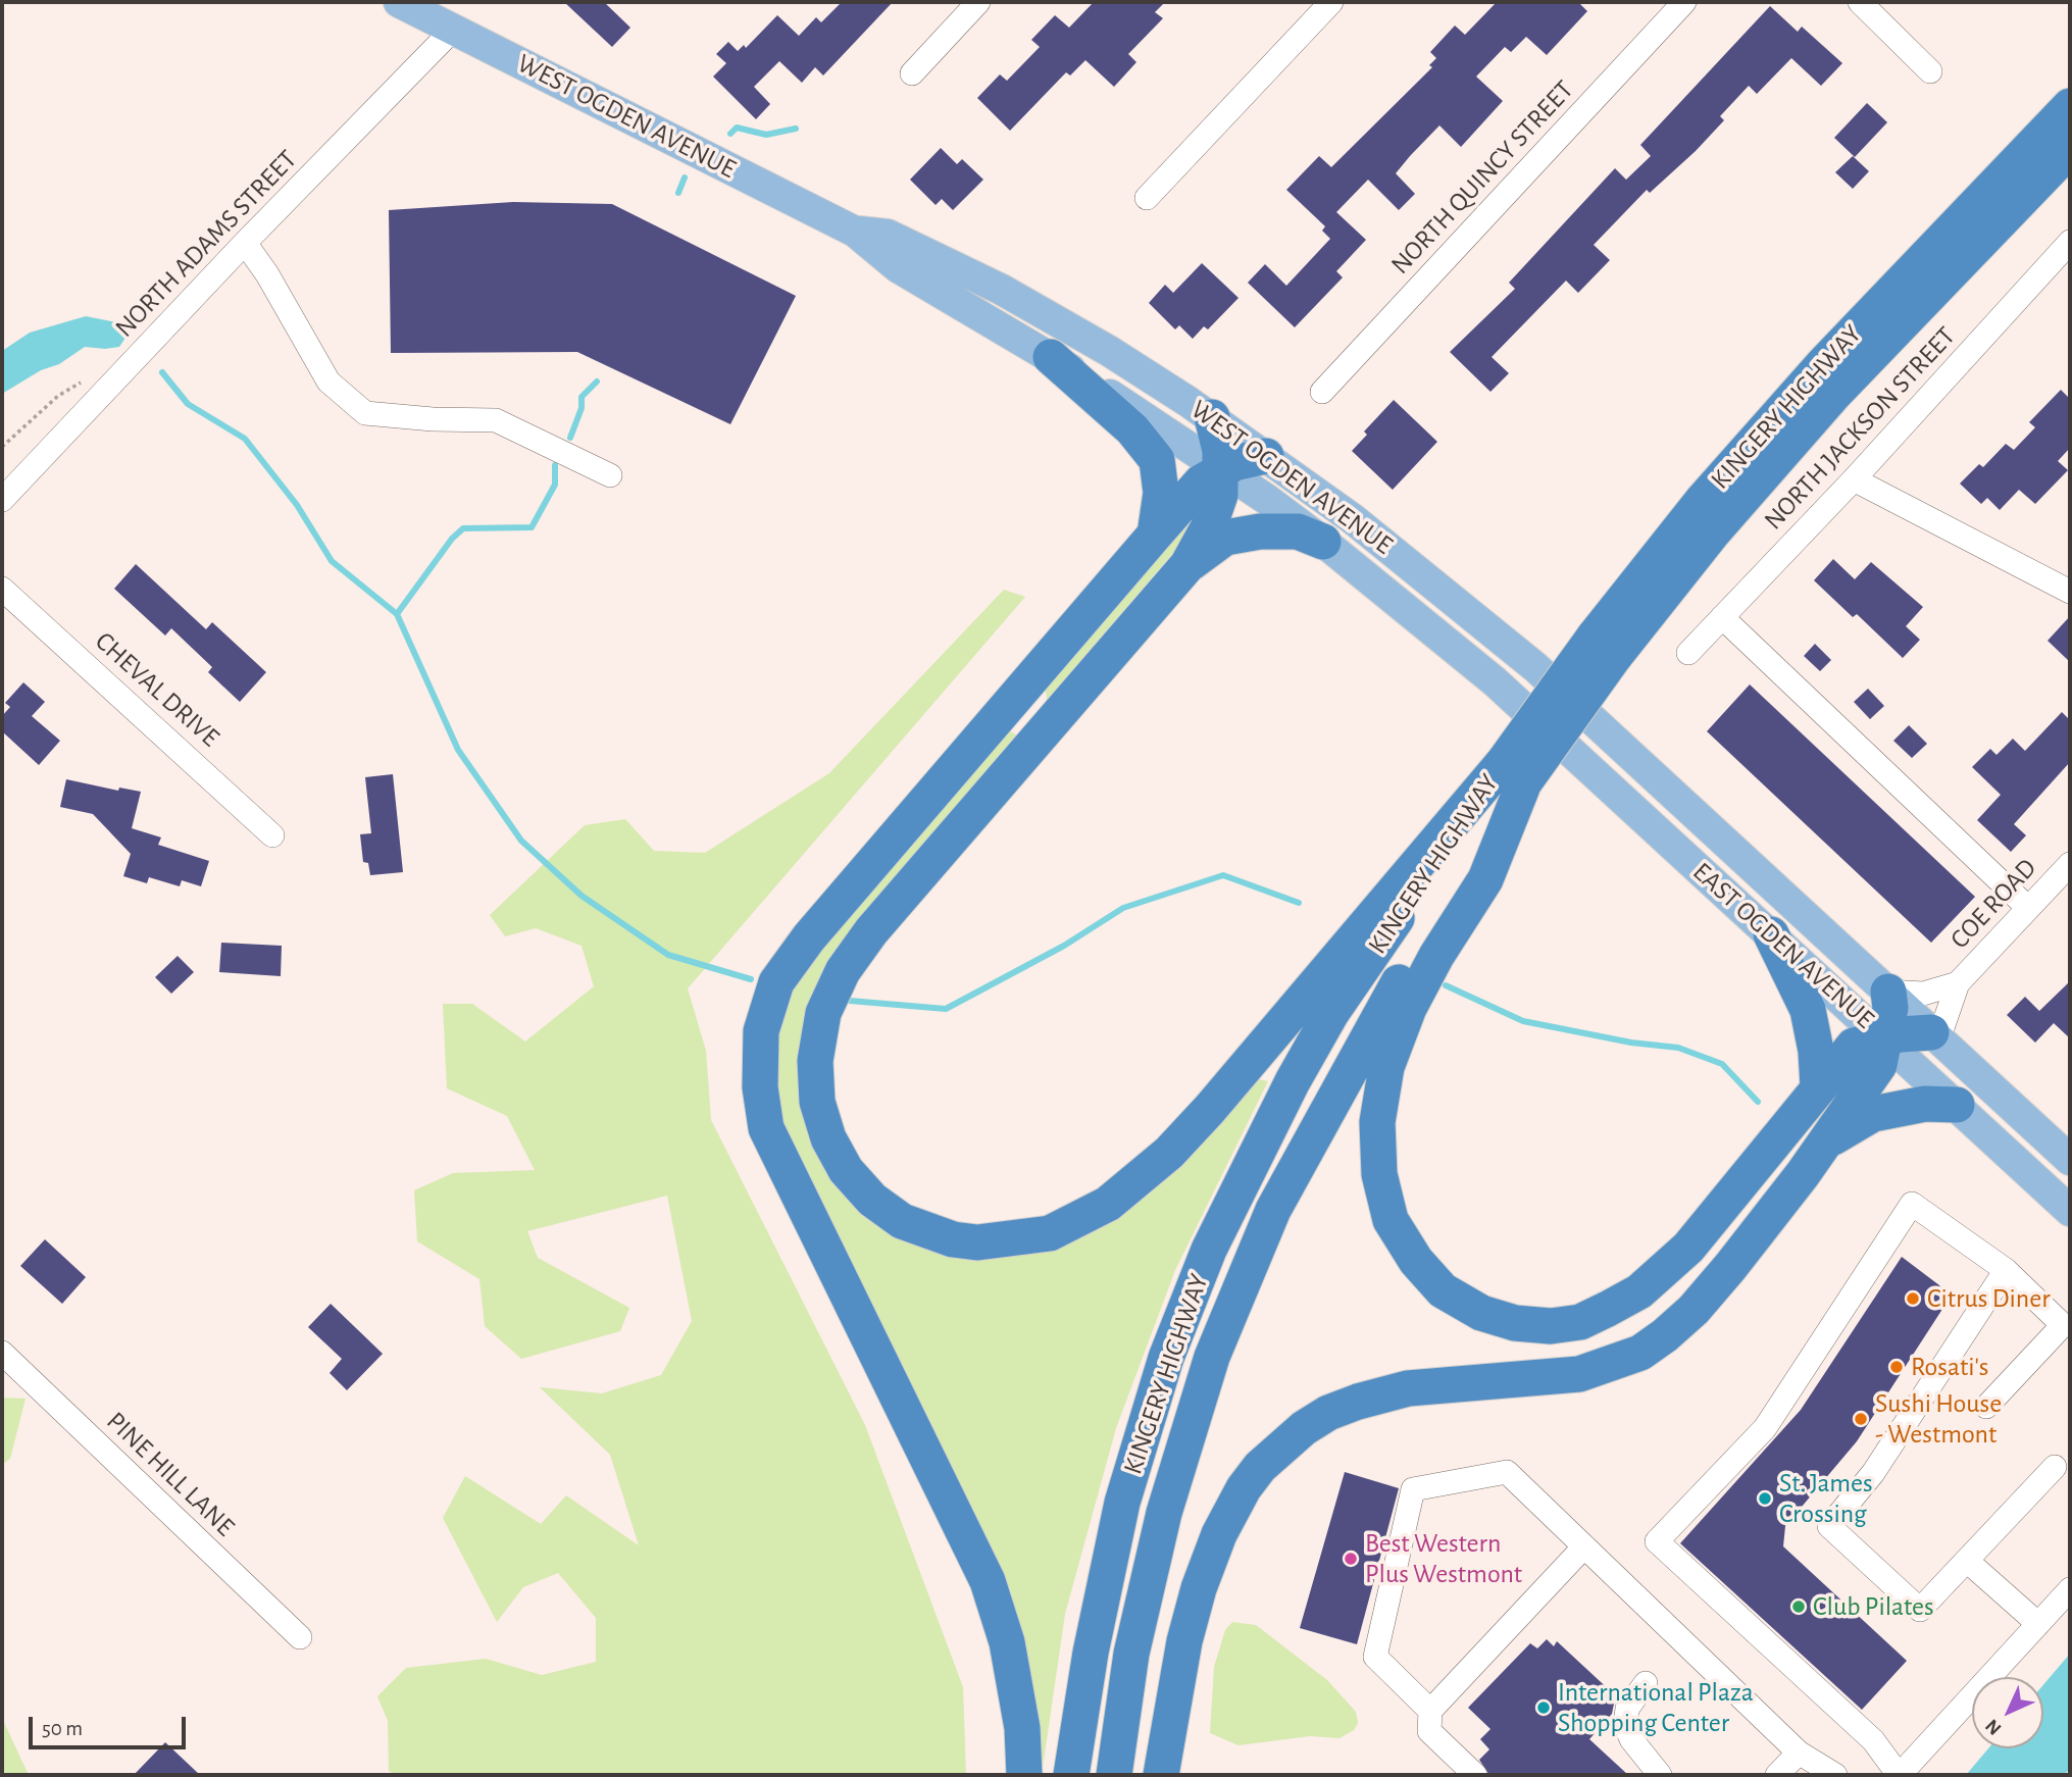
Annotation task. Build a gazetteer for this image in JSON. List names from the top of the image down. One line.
{"streets":{"highway":["KINGERY HIGHWAY"],"main road":["WEST OGDEN AVENUE","EAST OGDEN AVENUE"],"street":["NORTH QUINCY STREET","NORTH ADAMS STREET","NORTH JACKSON STREET","CHEVAL DRIVE","COE ROAD","PINE HILL LANE"]},"crossings":[["WEST OGDEN AVENUE","NORTH ADAMS STREET"],["WEST OGDEN AVENUE","EAST OGDEN AVENUE"],["COE ROAD","EAST OGDEN AVENUE"]],"places":["Citrus Diner","Rosati's","Sushi House - Westmont","St. James Crossing","Best Western Plus Westmont","Club Pilates","International Plaza Shopping Center"],"scale_bar":"50 m","north":"bottom left"}
